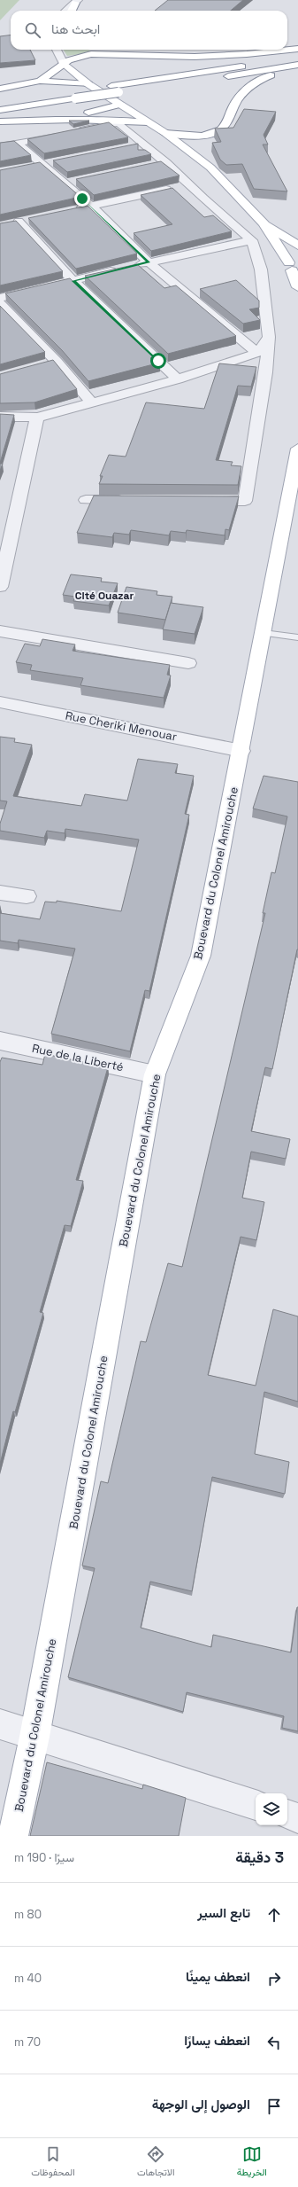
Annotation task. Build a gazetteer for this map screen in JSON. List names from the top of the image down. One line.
{"streets":{"main road":["Bouevard du Colonel Amirouche"],"street":["Rue Cheriki Menouar","Rue de la Liberté"]},"crossings":[["Rue Cheriki Menouar","Bouevard du Colonel Amirouche"],["Bouevard du Colonel Amirouche","Rue de la Liberté"]],"districts":["Cité Ouazar"],"page":{"search":"ابحث هنا","heading":["3 دقيقة","سيرًا · 190 m"],"list":[["تابع السير","80 m"],["انعطف يمينًا","40 m"],["انعطف يسارًا","70 m"],"الوصول إلى الوجهة"],"nav":["الخريطة","الاتجاهات","المحفوظات"]}}
